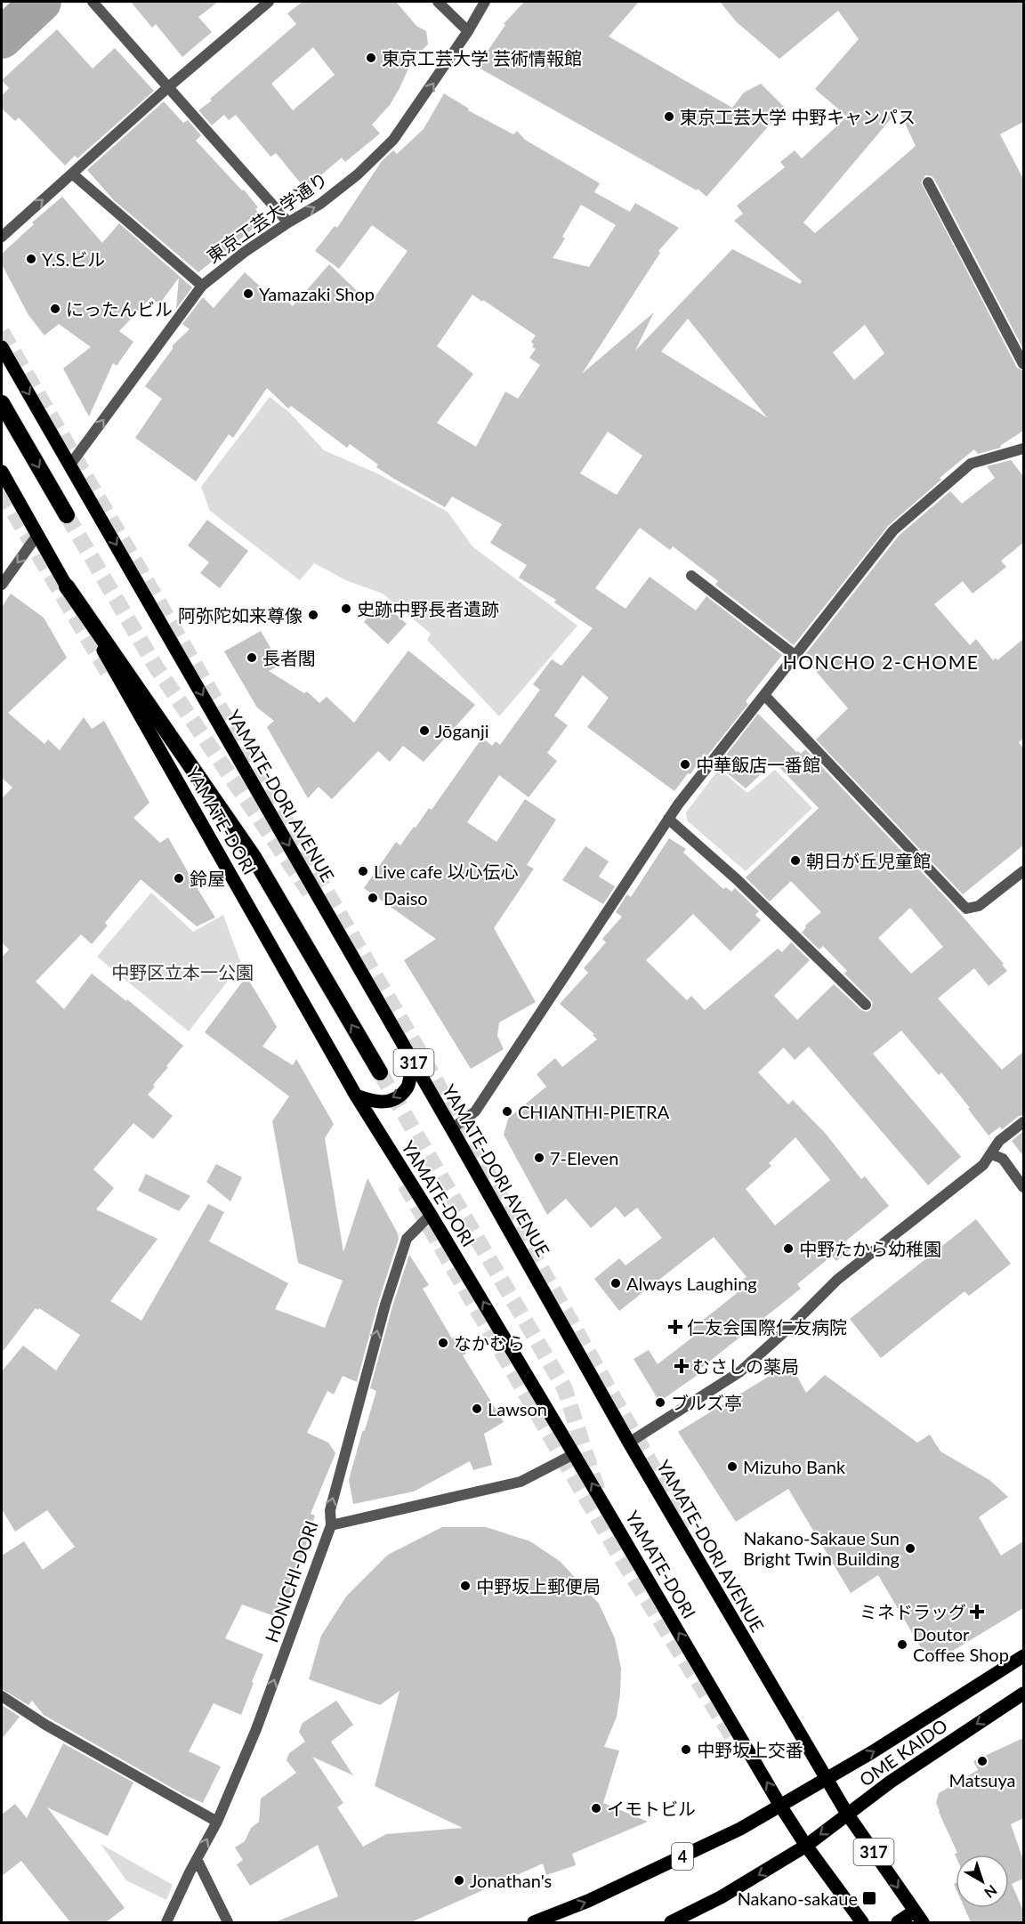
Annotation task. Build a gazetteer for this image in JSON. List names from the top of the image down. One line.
{"streets":{"main road":["YAMATE-DORI AVENUE","YAMATE-DORI","317","OME KAIDO","4"],"street":["東京工芸大学通り","HONICHI-DORI"]},"crossings":[["東京工芸大学通り","YAMATE-DORI AVENUE"],["YAMATE-DORI AVENUE","OME KAIDO"],["YAMATE-DORI AVENUE","4"],["YAMATE-DORI","HONICHI-DORI"],["YAMATE-DORI","OME KAIDO"],["YAMATE-DORI","4"],["OME KAIDO","4"]],"one_way":["東京工芸大学通り","YAMATE-DORI AVENUE","YAMATE-DORI","HONICHI-DORI"],"districts":["HONCHO 2-CHOME"],"parks":["中野区立本一公園"],"places":{"other":["東京工芸大学 芸術情報館","東京工芸大学 中野キャンパス","Y.S.ビル","Yamazaki Shop","にったんビル","史跡中野長者遺跡","阿弥陀如来尊像","長者閣","Jōganji","中華飯店一番館","朝日が丘児童館","Live cafe 以心伝心","鈴屋","Daiso","CHIANTHI-PIETRA","7-Eleven","中野たから幼稚園","Always Laughing","なかむら","ブルズ亭","Lawson","Mizuho Bank","Nakano-Sakaue Sun Bright Twin Building","中野坂上郵便局","Doutor Coffee Shop","中野坂上交番","Matsuya","イモトビル","Jonathan's"],"health":["仁友会国際仁友病院","むさしの薬局","ミネドラッグ"],"transit":["Nakano-sakaue"]},"north":"bottom right"}
